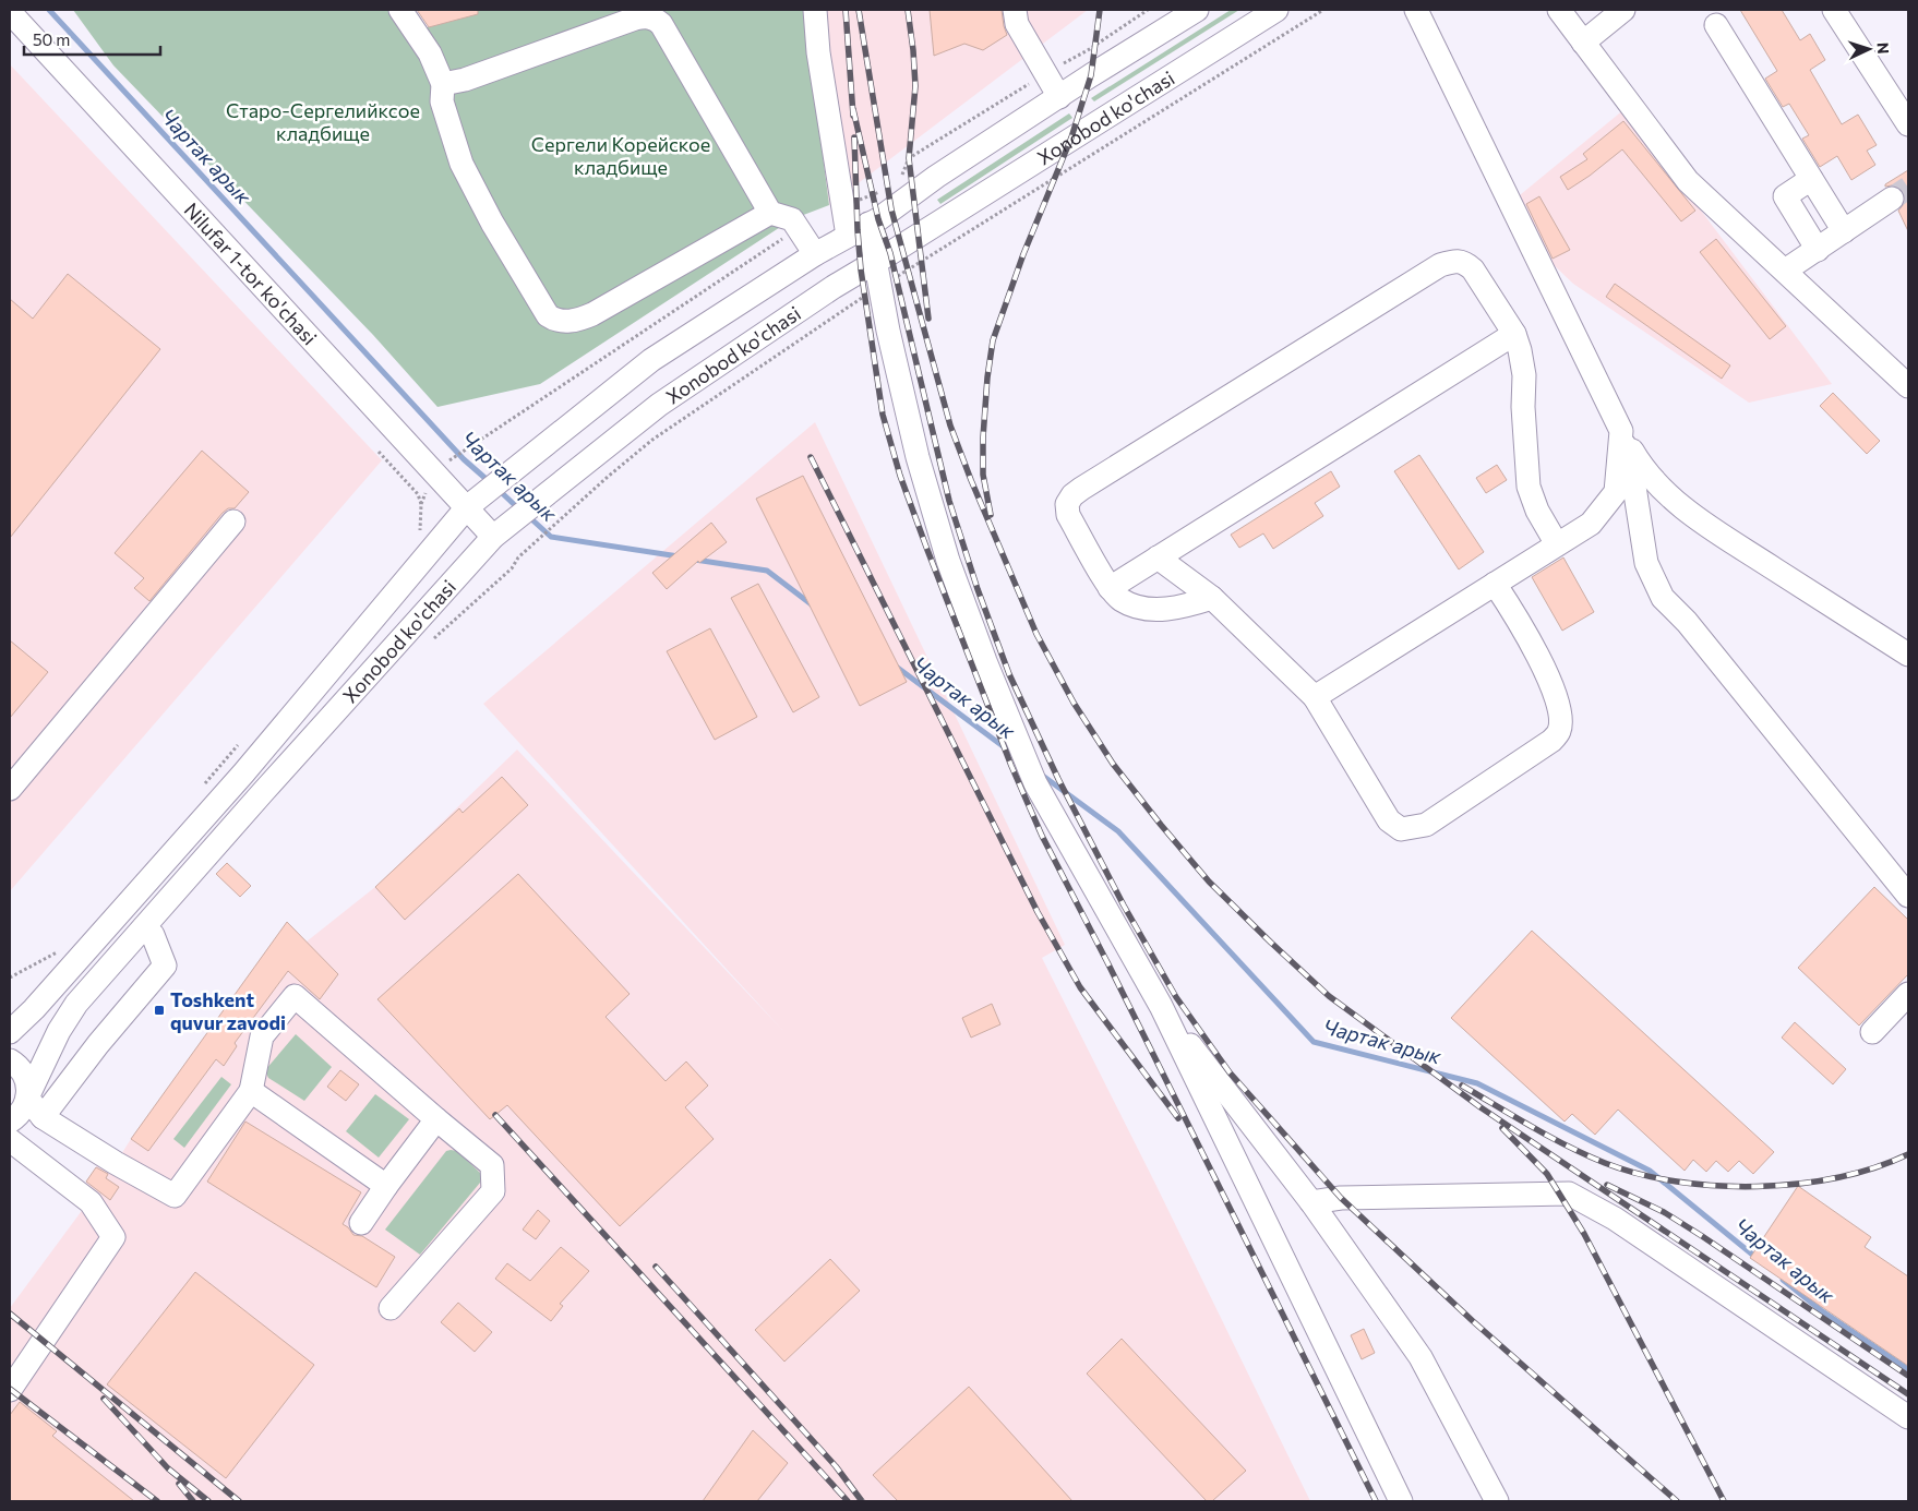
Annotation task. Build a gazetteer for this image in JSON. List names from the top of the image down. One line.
{"streets":{"street":["Xonobod ko'chasi","Nilufar 1-tor ko'chasi"]},"crossings":[["Xonobod ko'chasi","Nilufar 1-tor ko'chasi"]],"water":["Чартак арык"],"parks":["Старо-Сергелийксое кладбище","Сергели Корейское кладбище"],"places":{"transit":["Toshkent quvur zavodi"]},"scale_bar":"50 m","north":"right"}
